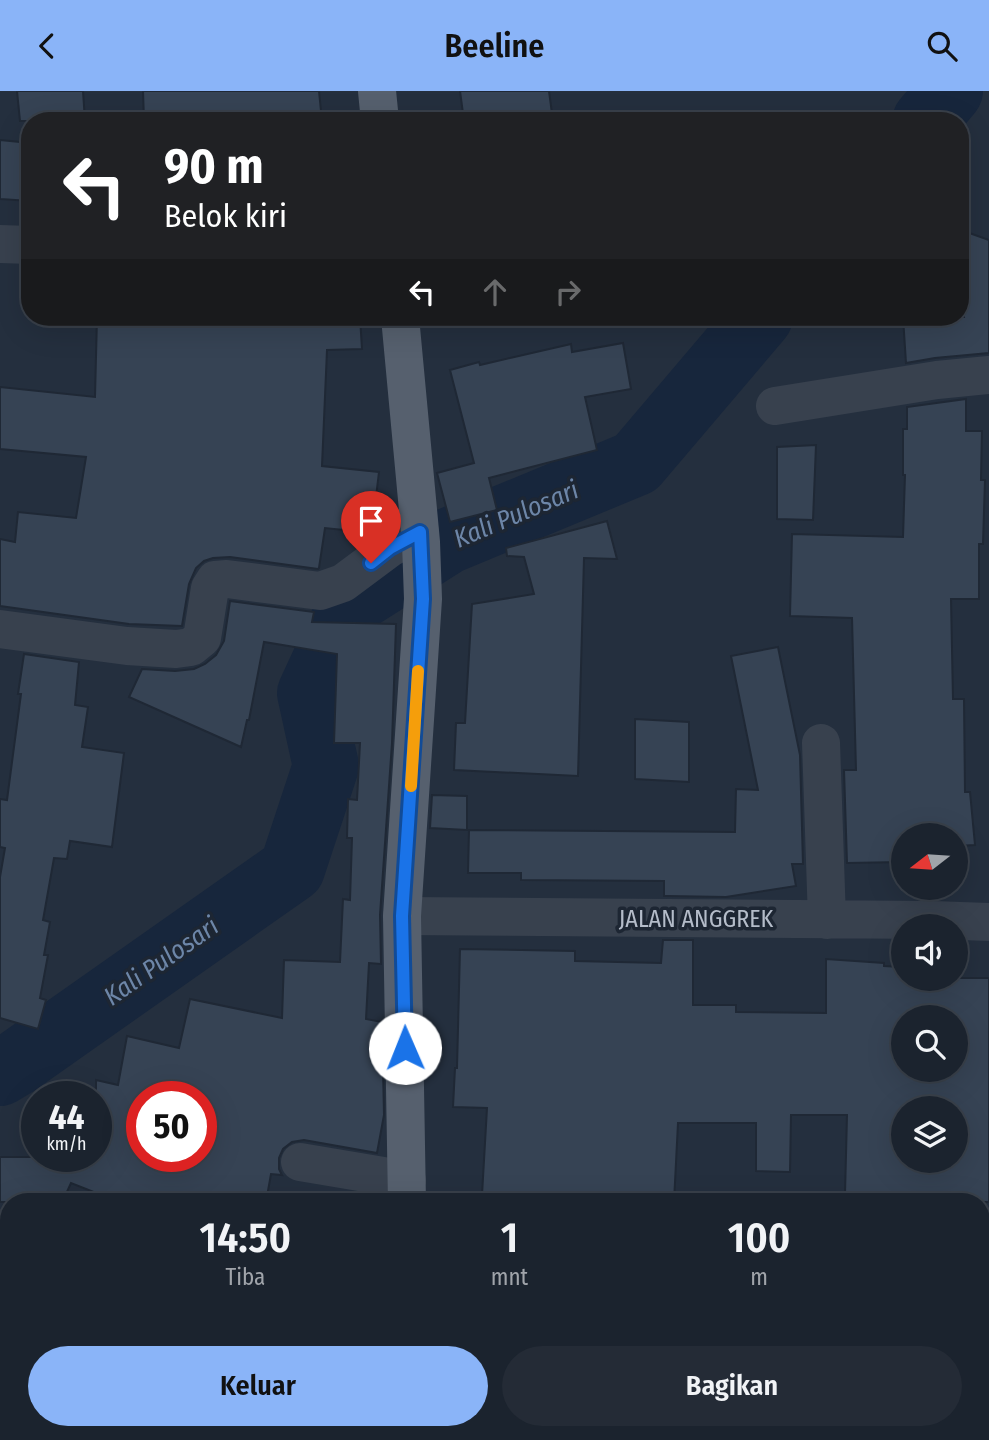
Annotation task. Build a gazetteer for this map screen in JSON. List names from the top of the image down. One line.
{"streets":{"street":["JALAN ANGGREK"]},"water":["Kali Pulosari"],"north":"left","page":{"header":"Beeline","turn":["90 m","Belok kiri"],"speed":"44 km/h","limit":"50","eta":["14:50","Tiba","1","mnt","100","m"],"buttons":["Keluar","Bagikan"]}}
